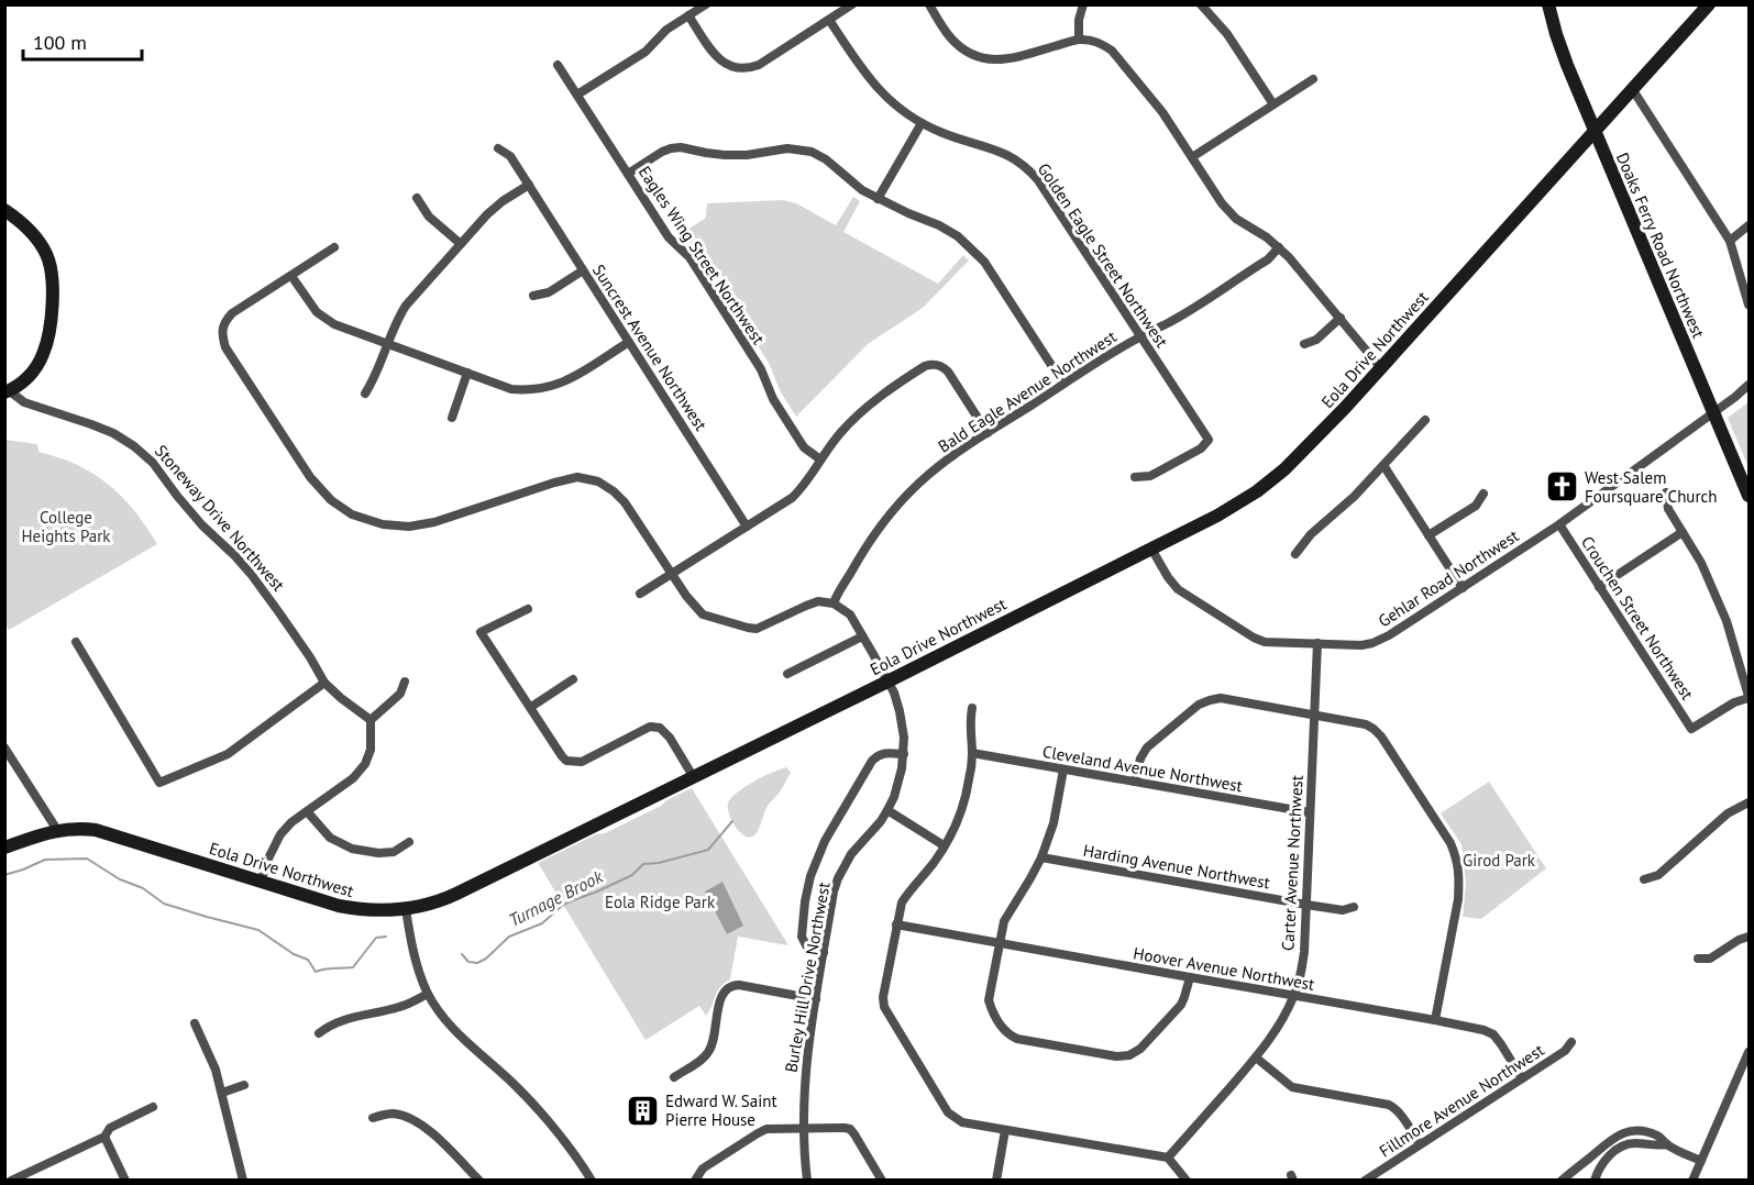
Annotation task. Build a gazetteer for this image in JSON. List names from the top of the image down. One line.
{"streets":{"main road":["Doaks Ferry Road Northwest","Eola Drive Northwest"],"street":["Eagles Wing Street Northwest","Golden Eagle Street Northwest","Suncrest Avenue Northwest","Bald Eagle Avenue Northwest","Stoneway Drive Northwest","Gehlar Road Northwest","Crouchen Street Northwest","Cleveland Avenue Northwest","Carter Avenue Northwest","Harding Avenue Northwest","Hoover Avenue Northwest","Burley Hill Drive Northwest","Fillmore Avenue Northwest"]},"crossings":[["Doaks Ferry Road Northwest","Eola Drive Northwest"],["Doaks Ferry Road Northwest","Gehlar Road Northwest"],["Golden Eagle Street Northwest","Bald Eagle Avenue Northwest"],["Eola Drive Northwest","Gehlar Road Northwest"],["Eola Drive Northwest","Burley Hill Drive Northwest"],["Bald Eagle Avenue Northwest","Burley Hill Drive Northwest"],["Gehlar Road Northwest","Crouchen Street Northwest"],["Gehlar Road Northwest","Carter Avenue Northwest"],["Cleveland Avenue Northwest","Carter Avenue Northwest"],["Carter Avenue Northwest","Harding Avenue Northwest"],["Carter Avenue Northwest","Hoover Avenue Northwest"],["Hoover Avenue Northwest","Fillmore Avenue Northwest"]],"water":["Turnage Brook"],"parks":["College Heights Park","Girod Park","Eola Ridge Park"],"places":{"church":["West Salem Foursquare Church"],"building":["Edward W. Saint Pierre House"]},"scale_bar":"100 m"}
